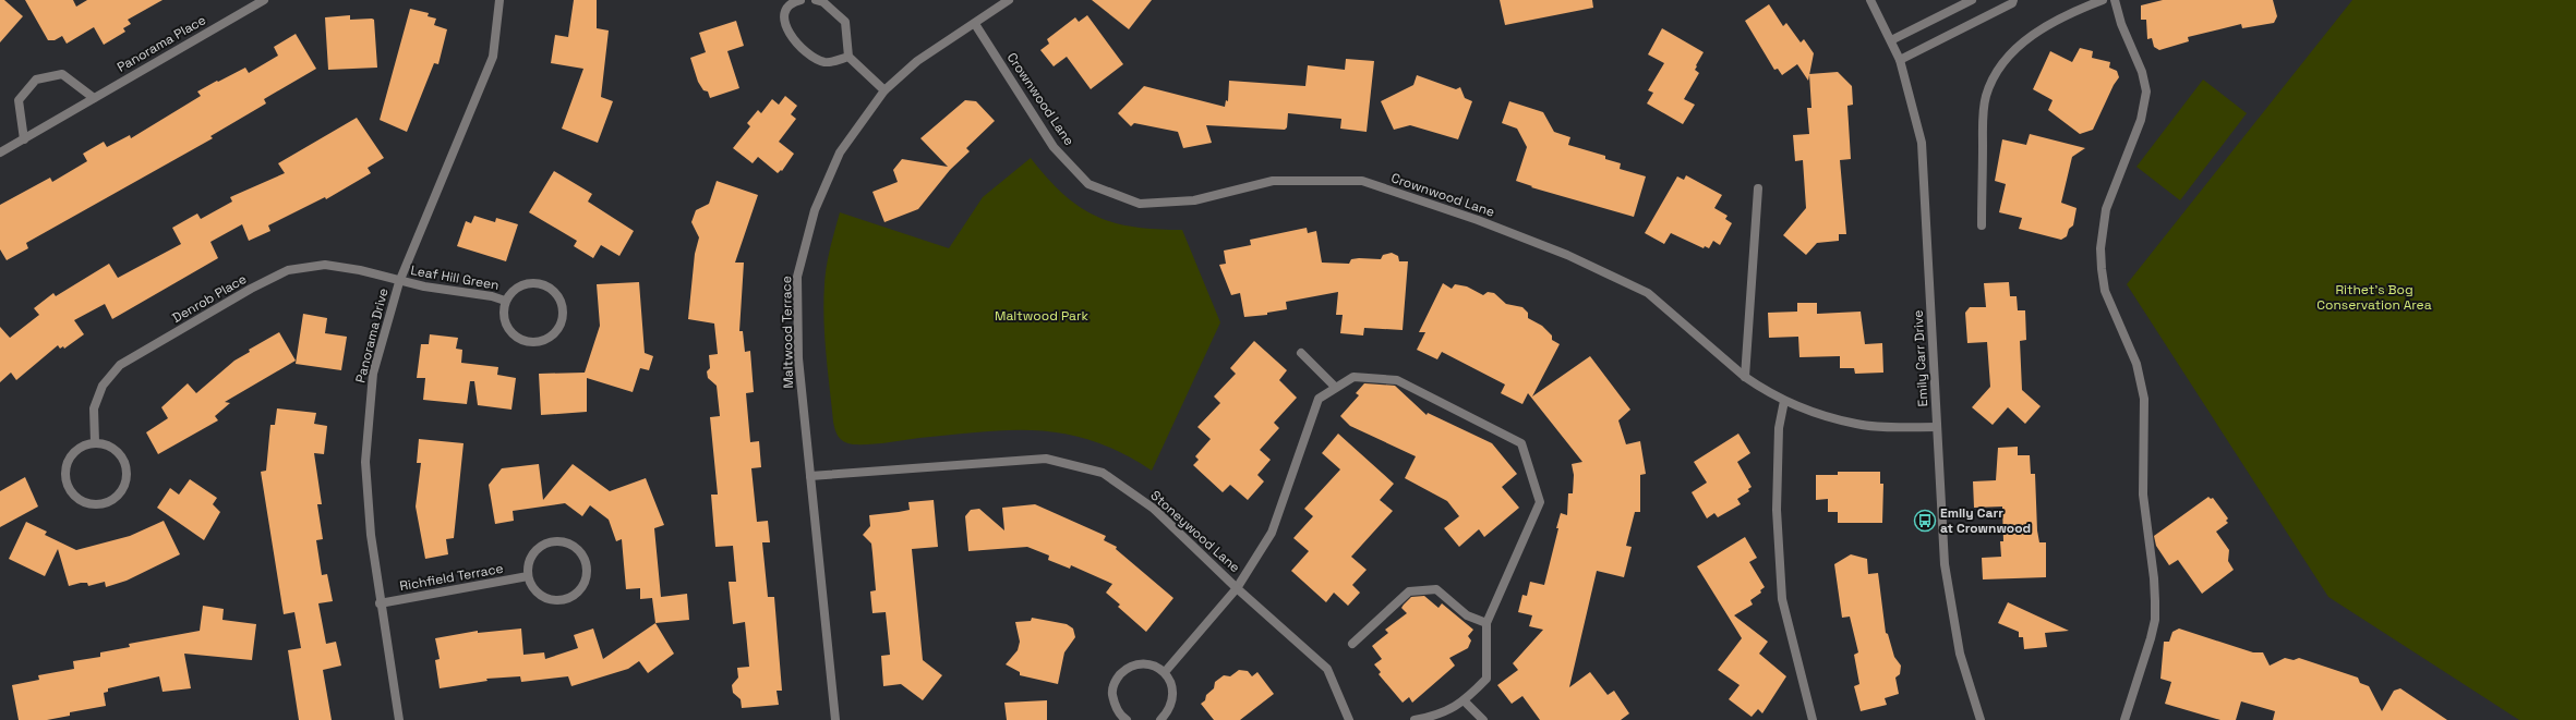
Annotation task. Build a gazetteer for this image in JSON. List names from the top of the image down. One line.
{"streets":{"street":["Panorama Place","Crownwood Lane","Leaf Hill Green","Denrob Place","Maltwood Terrace","Panorama Drive","Emily Carr Drive","Stoneywood Lane","Richfield Terrace"]},"crossings":[["Crownwood Lane","Maltwood Terrace"],["Crownwood Lane","Emily Carr Drive"],["Leaf Hill Green","Denrob Place"],["Leaf Hill Green","Panorama Drive"],["Denrob Place","Panorama Drive"],["Maltwood Terrace","Stoneywood Lane"],["Panorama Drive","Richfield Terrace"]],"parks":["Rithet's Bog Conservation Area","Maltwood Park"],"places":{"bus stop":["Emily Carr at Crownwood"]}}
